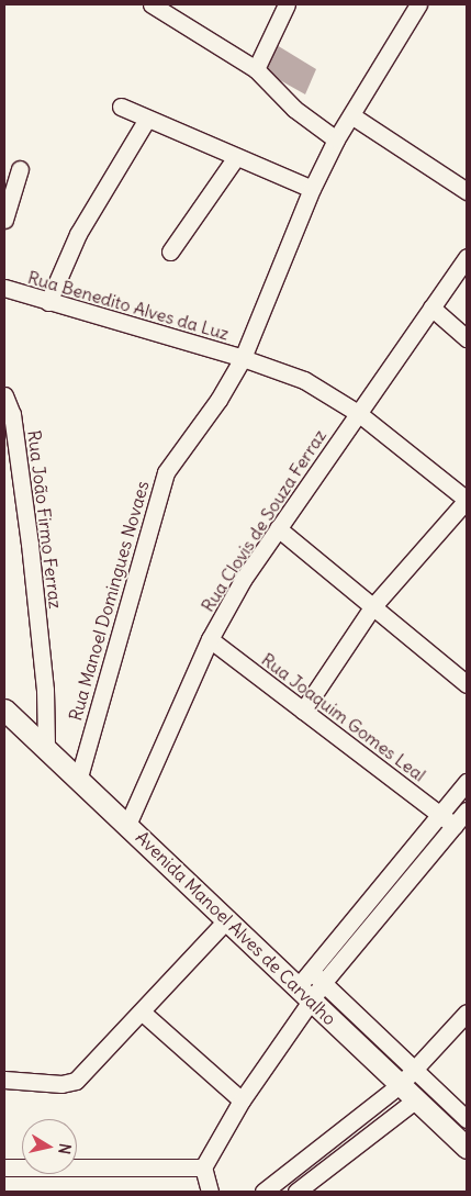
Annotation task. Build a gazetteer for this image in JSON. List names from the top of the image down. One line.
{"streets":{"main road":["Avenida Manoel Alves de Carvalho"],"street":["Rua Benedito Alves da Luz","Rua João Firmo Ferraz","Rua Clovis de Souza Ferraz","Rua Manoel Domingues Novaes","Rua Joaquim Gomes Leal"]},"crossings":[["Rua Benedito Alves da Luz","Rua Clovis de Souza Ferraz"],["Rua Benedito Alves da Luz","Rua Manoel Domingues Novaes"],["Rua João Firmo Ferraz","Avenida Manoel Alves de Carvalho"],["Rua Clovis de Souza Ferraz","Rua Joaquim Gomes Leal"],["Rua Clovis de Souza Ferraz","Avenida Manoel Alves de Carvalho"],["Rua Manoel Domingues Novaes","Avenida Manoel Alves de Carvalho"]],"north":"right"}
